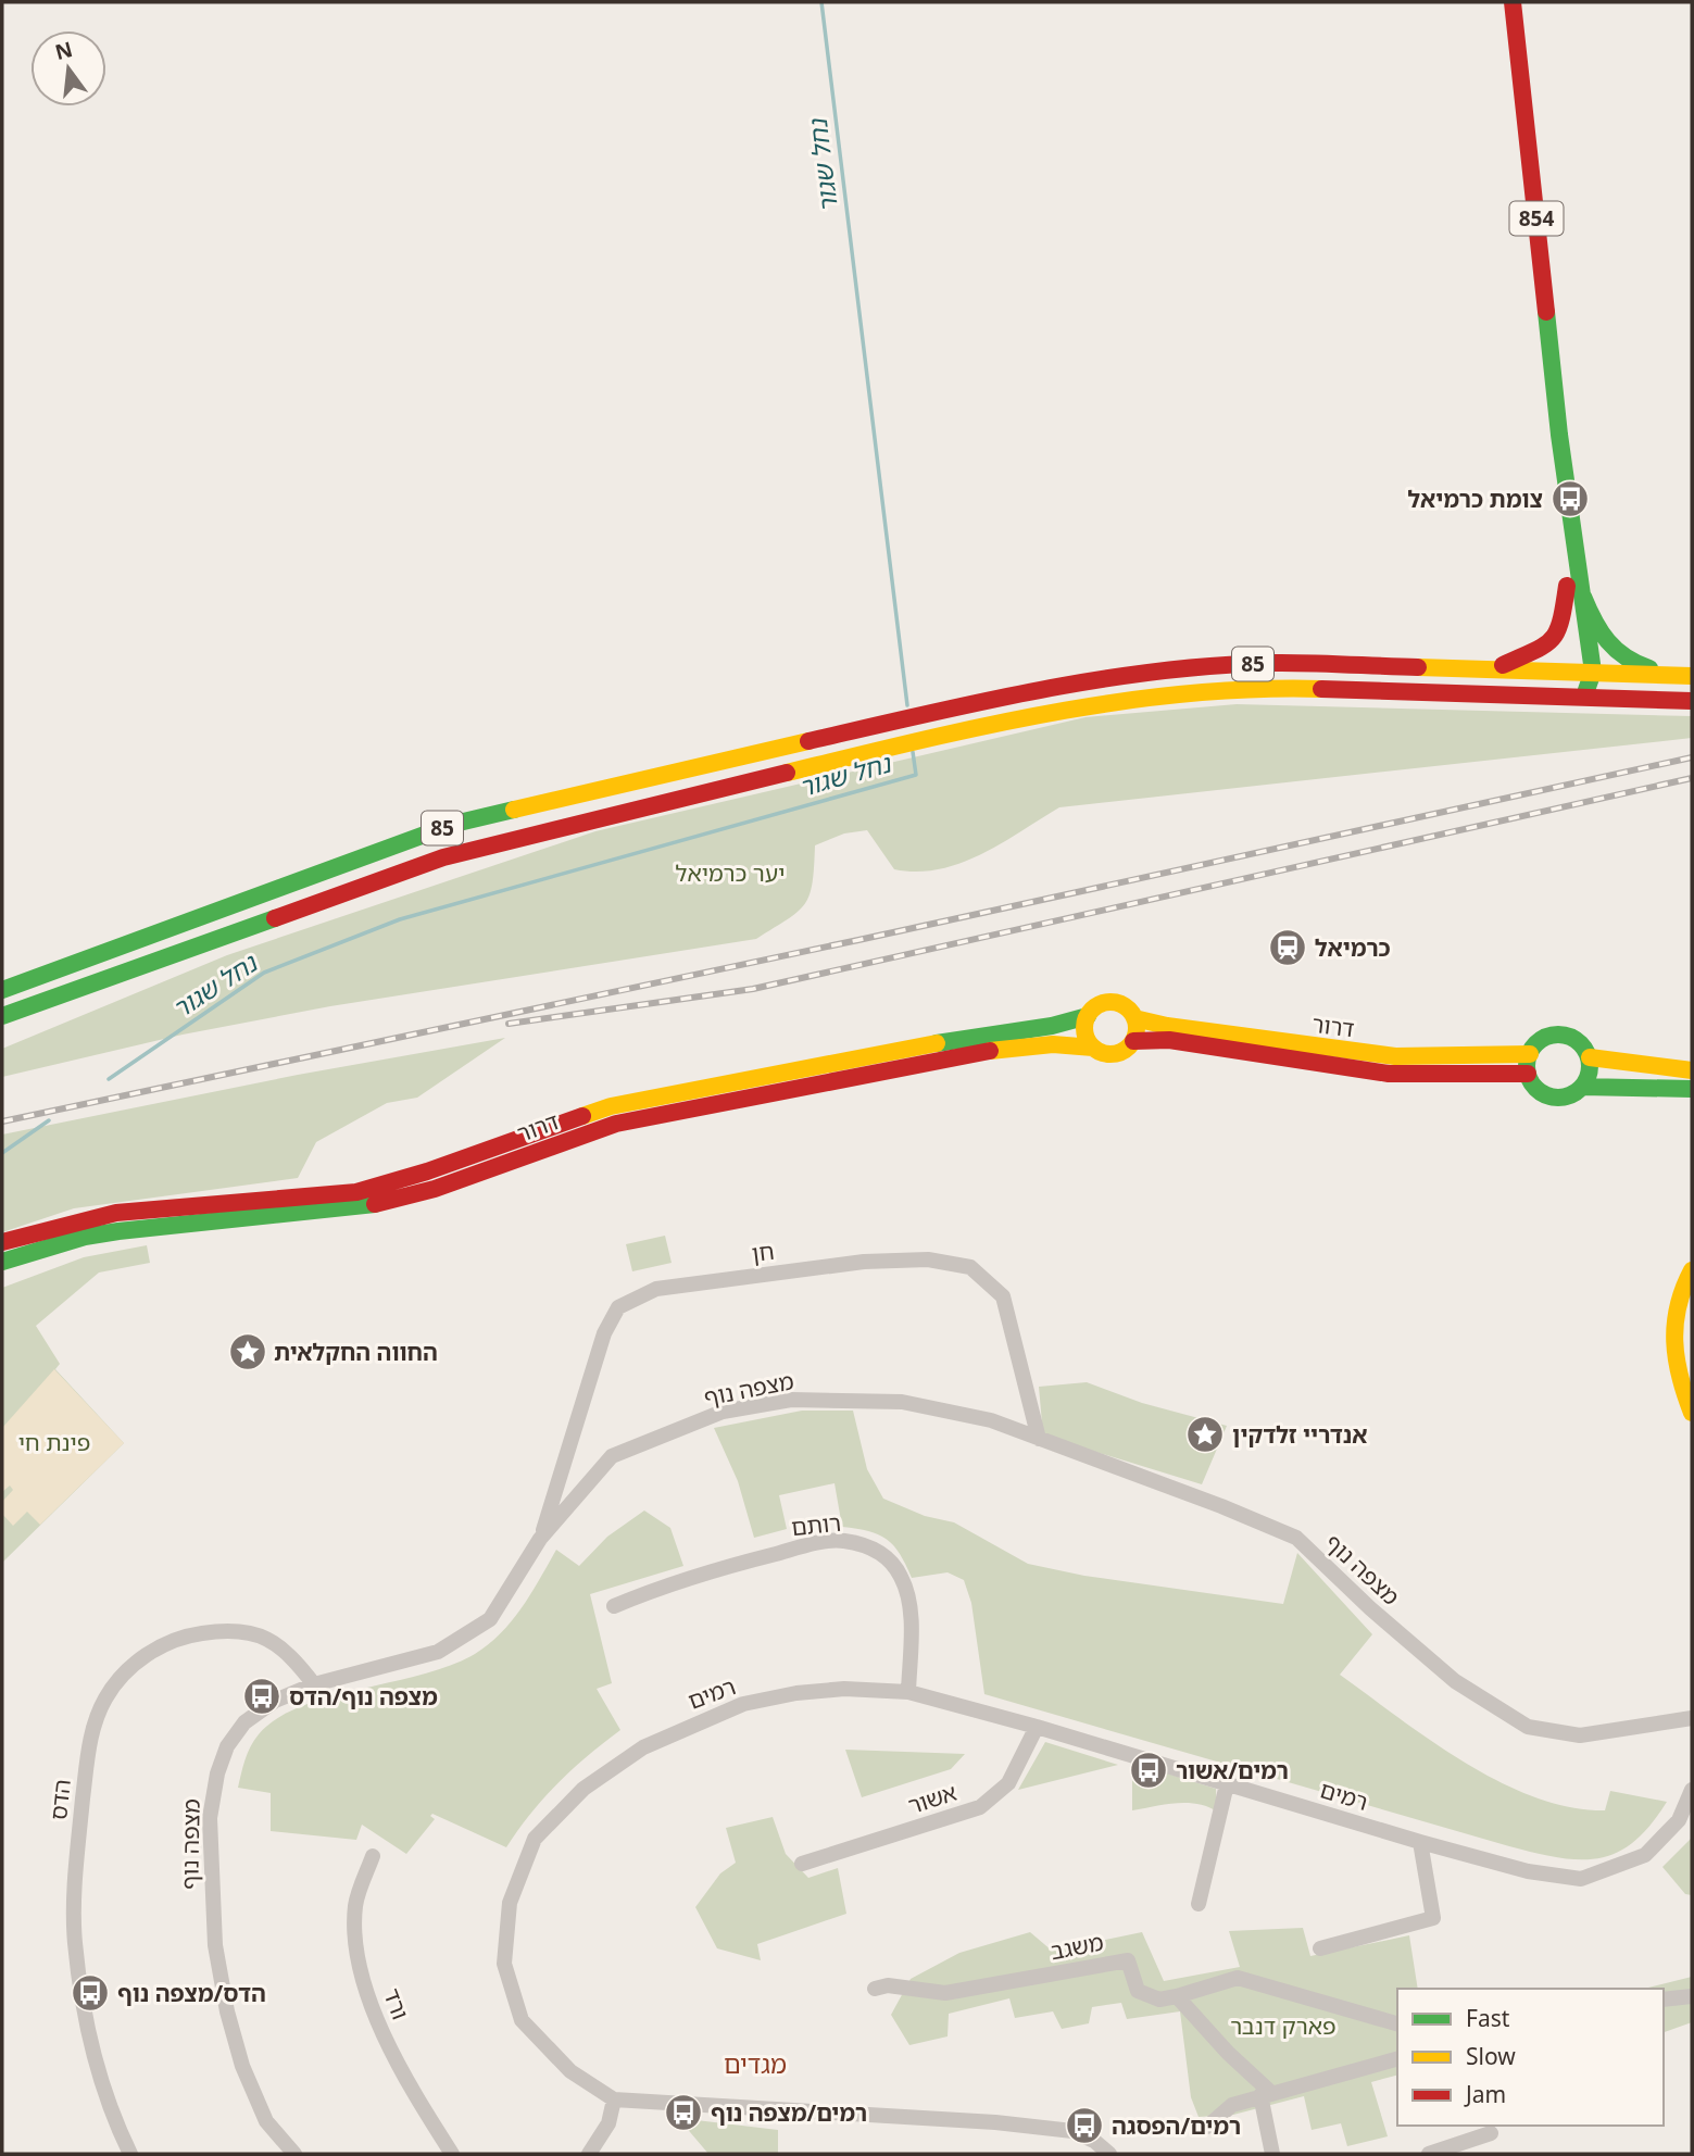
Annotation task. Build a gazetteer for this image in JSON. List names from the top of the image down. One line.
{"streets":{"main road":["854","85","דרור"],"street":["חן","מצפה נוף","רותם","רמים","אשור","הדס","משגב","ורד"]},"crossings":[["854","85"],["חן","מצפה נוף"],["מצפה נוף","הדס"],["רותם","רמים"],["רמים","אשור"]],"districts":["מגדים"],"water":["נחל שגור"],"parks":["יער כרמיאל","פינת חי","פארק דנבר"],"places":{"bus stop":["צומת כרמיאל","מצפה נוף/הדס","רמים/אשור","הדס/מצפה נוף","רמים/מצפה נוף","רמים/הפסגה"],"station":["כרמיאל"],"place":["החווה החקלאית","אנדריי זלדקין"]},"legend":["Fast","Slow","Jam"],"north":"top"}
